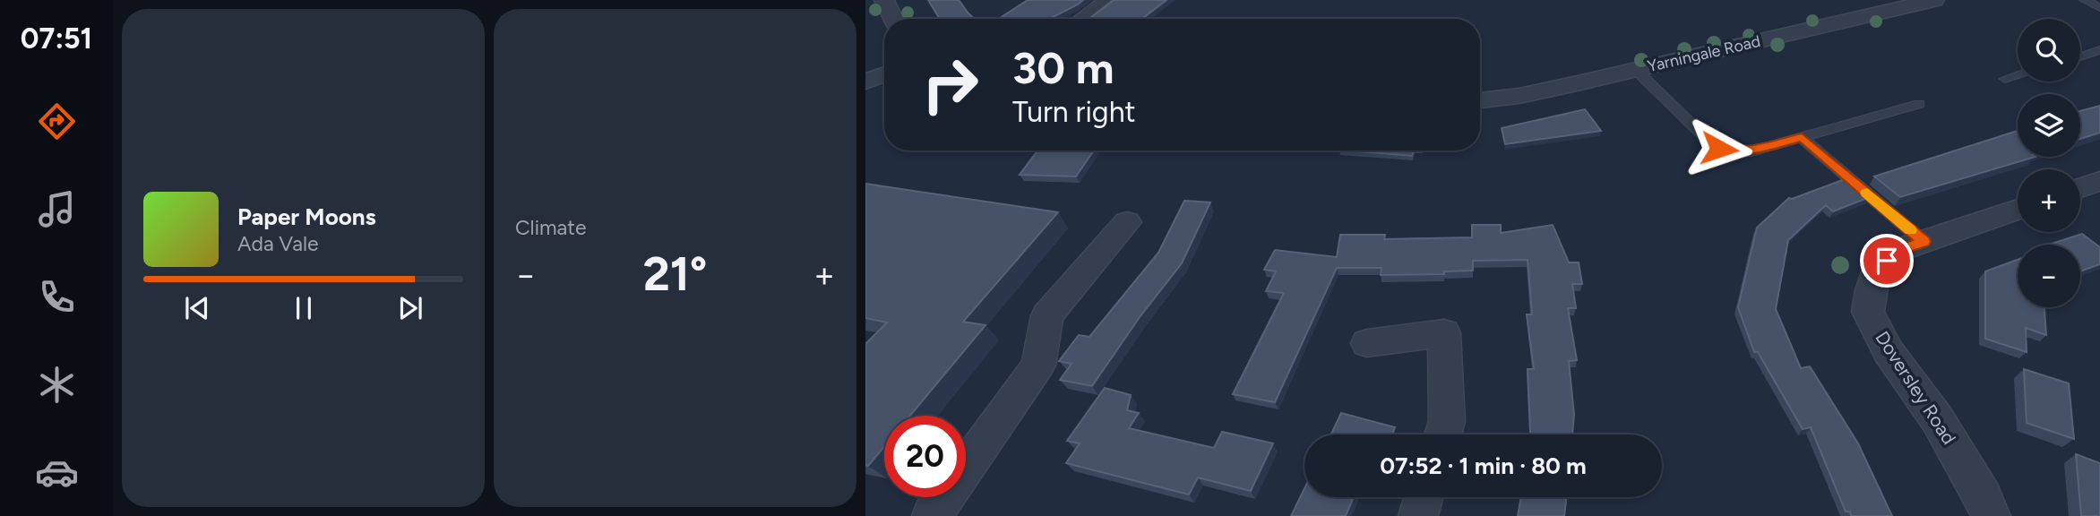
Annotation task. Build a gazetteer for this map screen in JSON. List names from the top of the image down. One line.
{"streets":{"street":["Yarningale Road","Doversley Road"]},"page":{"tabs":"07:51","tile":"Climate","map_buttons":["+","−"],"turn":["30 m","Turn right"],"song":["Paper Moons","Ada Vale"],"heat":["−","21°","+"],"limit":"20","trip":"07:52 · 1 min · 80 m"}}
